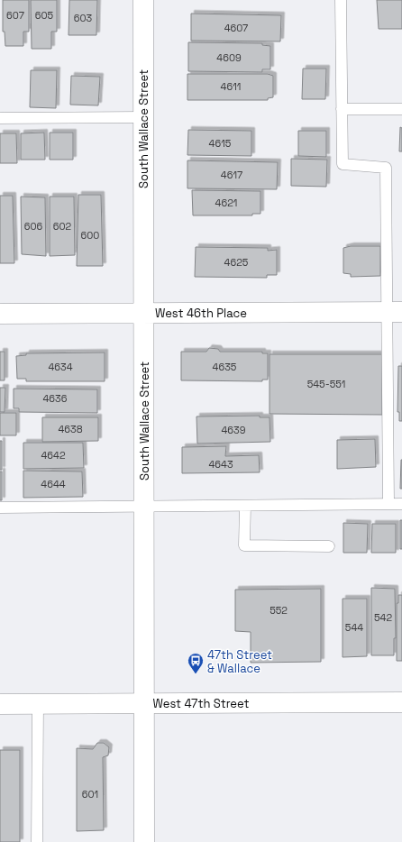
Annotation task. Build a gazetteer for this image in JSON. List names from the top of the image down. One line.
{"streets":{"street":["South Wallace Street","West 46th Place","West 47th Street"]},"crossings":[["South Wallace Street","West 46th Place"],["South Wallace Street","West 47th Street"]],"places":{"bus stop":["47th Street & Wallace"]},"house_numbers":["607","605","603","4607","4609","4611","4615","4617","4621","606","602","600","4625","4634","4635","545-551","4636","4638","4639","4642","4643","4644","552","542","544","601"]}
